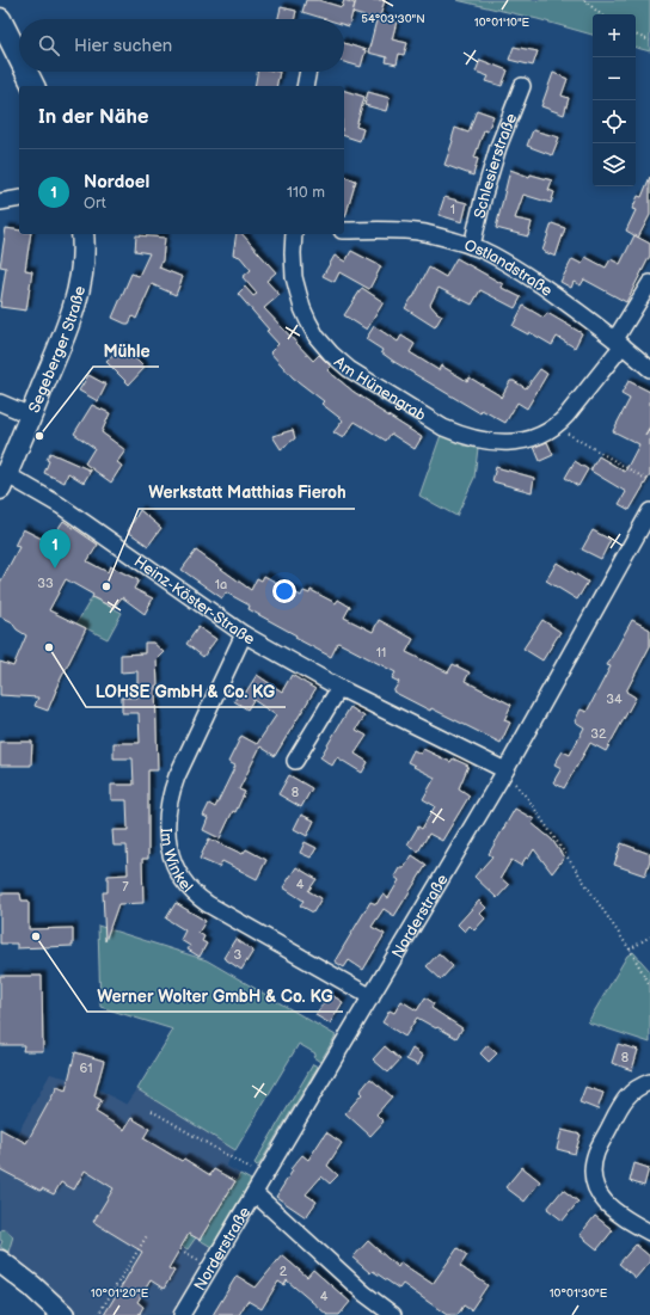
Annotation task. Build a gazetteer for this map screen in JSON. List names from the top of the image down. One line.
{"streets":{"main road":["Segeberger Straße"],"street":["Schlesierstraße","Ostlandstraße","Am Hünengrab","Heinz-Köster-Straße","Im Winkel","Norderstraße"]},"crossings":[["Schlesierstraße","Ostlandstraße"],["Ostlandstraße","Am Hünengrab"],["Segeberger Straße","Heinz-Köster-Straße"],["Heinz-Köster-Straße","Im Winkel"],["Heinz-Köster-Straße","Norderstraße"],["Im Winkel","Norderstraße"]],"places":["Mühle","Werkstatt Matthias Fieroh","LOHSE GmbH & Co. KG","Werner Wolter GmbH & Co. KG"],"house_numbers":["1","33","1a","11","34","32","8","4","7","3","8","61","2","4"],"page":{"map_buttons":["+","−"],"search":"Hier suchen","heading":"In der Nähe","list":[{"mark":"1","name":"Nordoel","note":"Ort","value":"110 m"}],"pins":"1"},"coordinates":["54°03'30\"N","10°01'10\"E","10°01'20\"E","10°01'30\"E"]}
